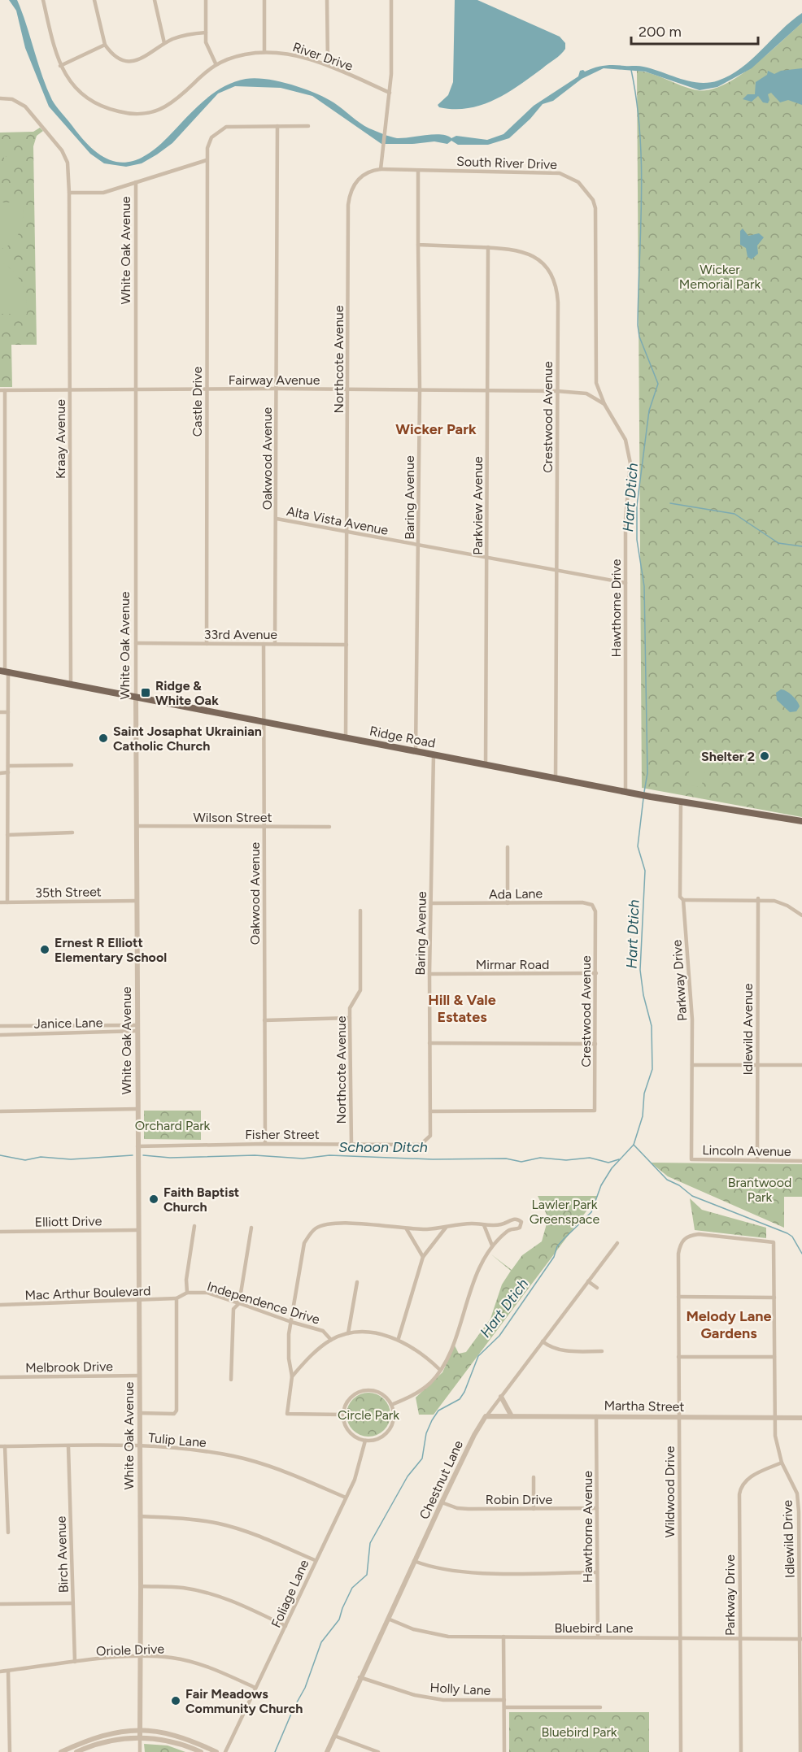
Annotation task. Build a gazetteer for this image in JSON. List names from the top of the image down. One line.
{"streets":{"main road":["Ridge Road"],"street":["River Drive","South River Drive","White Oak Avenue","Northcote Avenue","Fairway Avenue","Castle Drive","Crestwood Avenue","Kraay Avenue","Oakwood Avenue","Baring Avenue","Parkview Avenue","Alta Vista Avenue","Hawthorne Drive","33rd Avenue","Wilson Street","35th Street","Ada Lane","Mirmar Road","Parkway Drive","Janice Lane","Idlewild Avenue","Fisher Street","Lincoln Avenue","Elliott Drive","Mac Arthur Boulevard","Independence Drive","Melbrook Drive","Martha Street","Tulip Lane","Chestnut Lane","Wildwood Drive","Robin Drive","Hawthorne Avenue","Idlewild Drive","Birch Avenue","Foliage Lane","Bluebird Lane","Oriole Drive","Holly Lane"]},"crossings":[["South River Drive","Northcote Avenue"],["South River Drive","Hawthorne Drive"],["White Oak Avenue","Fairway Avenue"],["White Oak Avenue","33rd Avenue"],["White Oak Avenue","Ridge Road"],["White Oak Avenue","Wilson Street"],["White Oak Avenue","35th Street"],["White Oak Avenue","Janice Lane"],["White Oak Avenue","Fisher Street"],["White Oak Avenue","Elliott Drive"],["White Oak Avenue","Mac Arthur Boulevard"],["White Oak Avenue","Melbrook Drive"],["White Oak Avenue","Tulip Lane"],["White Oak Avenue","Oriole Drive"],["Northcote Avenue","Fairway Avenue"],["Northcote Avenue","Alta Vista Avenue"],["Northcote Avenue","33rd Avenue"],["Northcote Avenue","Ridge Road"],["Northcote Avenue","Fisher Street"],["Fairway Avenue","Castle Drive"],["Fairway Avenue","Crestwood Avenue"],["Fairway Avenue","Kraay Avenue"],["Fairway Avenue","Oakwood Avenue"],["Fairway Avenue","Baring Avenue"],["Fairway Avenue","Parkview Avenue"],["Fairway Avenue","Hawthorne Drive"],["Castle Drive","33rd Avenue"],["Crestwood Avenue","Baring Avenue"],["Crestwood Avenue","Parkview Avenue"],["Crestwood Avenue","Alta Vista Avenue"],["Crestwood Avenue","Ridge Road"],["Crestwood Avenue","Ada Lane"],["Crestwood Avenue","Mirmar Road"],["Kraay Avenue","Ridge Road"],["Oakwood Avenue","Alta Vista Avenue"],["Oakwood Avenue","33rd Avenue"],["Oakwood Avenue","Ridge Road"],["Oakwood Avenue","Wilson Street"],["Oakwood Avenue","Fisher Street"],["Baring Avenue","Alta Vista Avenue"],["Baring Avenue","Ridge Road"],["Baring Avenue","Ada Lane"],["Baring Avenue","Mirmar Road"],["Baring Avenue","Fisher Street"],["Parkview Avenue","Alta Vista Avenue"],["Parkview Avenue","Ridge Road"],["Alta Vista Avenue","Hawthorne Drive"],["Hawthorne Drive","Ridge Road"],["Ridge Road","Parkway Drive"],["Parkway Drive","Lincoln Avenue"],["Parkway Drive","Idlewild Drive"],["Parkway Drive","Bluebird Lane"],["Idlewild Avenue","Lincoln Avenue"],["Martha Street","Chestnut Lane"],["Martha Street","Wildwood Drive"],["Martha Street","Hawthorne Avenue"],["Martha Street","Idlewild Drive"],["Tulip Lane","Birch Avenue"],["Tulip Lane","Foliage Lane"],["Chestnut Lane","Robin Drive"],["Chestnut Lane","Bluebird Lane"],["Chestnut Lane","Holly Lane"],["Wildwood Drive","Idlewild Drive"],["Wildwood Drive","Bluebird Lane"],["Robin Drive","Hawthorne Avenue"],["Hawthorne Avenue","Bluebird Lane"],["Idlewild Drive","Bluebird Lane"],["Birch Avenue","Oriole Drive"],["Foliage Lane","Oriole Drive"]],"districts":["Wicker Park","Hill & Vale Estates","Melody Lane Gardens"],"water":["Hart Dtich","Schoon Ditch"],"parks":["Wicker Memorial Park","Orchard Park","Brantwood Park","Lawler Park Greenspace","Circle Park","Bluebird Park"],"places":{"transit":["Ridge & White Oak"],"other":["Saint Josaphat Ukrainian Catholic Church","Shelter 2","Ernest R Elliott Elementary School","Faith Baptist Church","Fair Meadows Community Church"]},"scale_bar":"200 m"}
